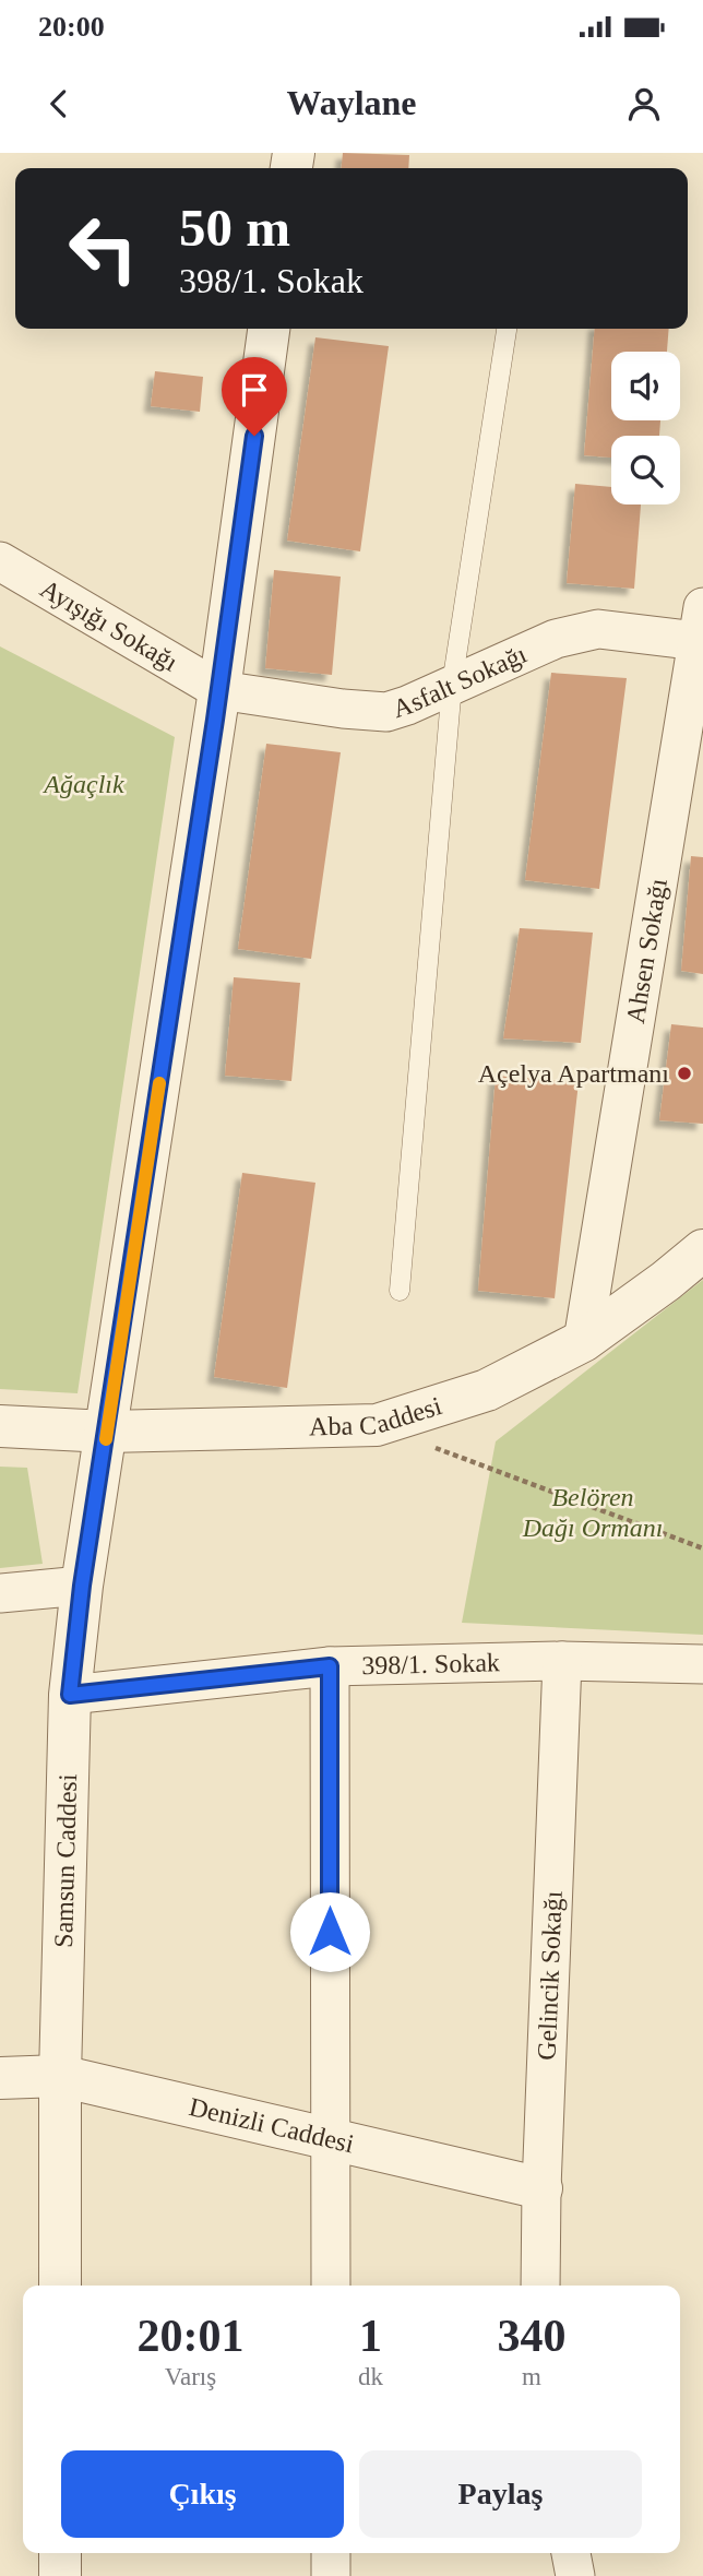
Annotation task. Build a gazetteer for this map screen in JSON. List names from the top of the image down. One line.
{"streets":{"street":["Ayışığı Sokağı","Asfalt Sokağı","Ahsen Sokağı","Aba Caddesi","398/1. Sokak","Samsun Caddesi","Gelincik Sokağı","Denizli Caddesi"]},"crossings":[["Ayışığı Sokağı","Asfalt Sokağı"],["Ayışığı Sokağı","Samsun Caddesi"],["Asfalt Sokağı","Ahsen Sokağı"],["Asfalt Sokağı","Samsun Caddesi"],["Ahsen Sokağı","Aba Caddesi"],["Aba Caddesi","Samsun Caddesi"],["398/1. Sokak","Samsun Caddesi"],["398/1. Sokak","Gelincik Sokağı"],["Samsun Caddesi","Denizli Caddesi"],["Gelincik Sokağı","Denizli Caddesi"]],"parks":["Ağaçlık","Belören Dağı Ormanı"],"places":["Açelya Apartmanı"],"page":{"status":"20:00","header":"Waylane","turn":["50 m","398/1. Sokak"],"eta":["20:01","Varış","1","dk","340","m"],"buttons":["Çıkış","Paylaş"]}}
